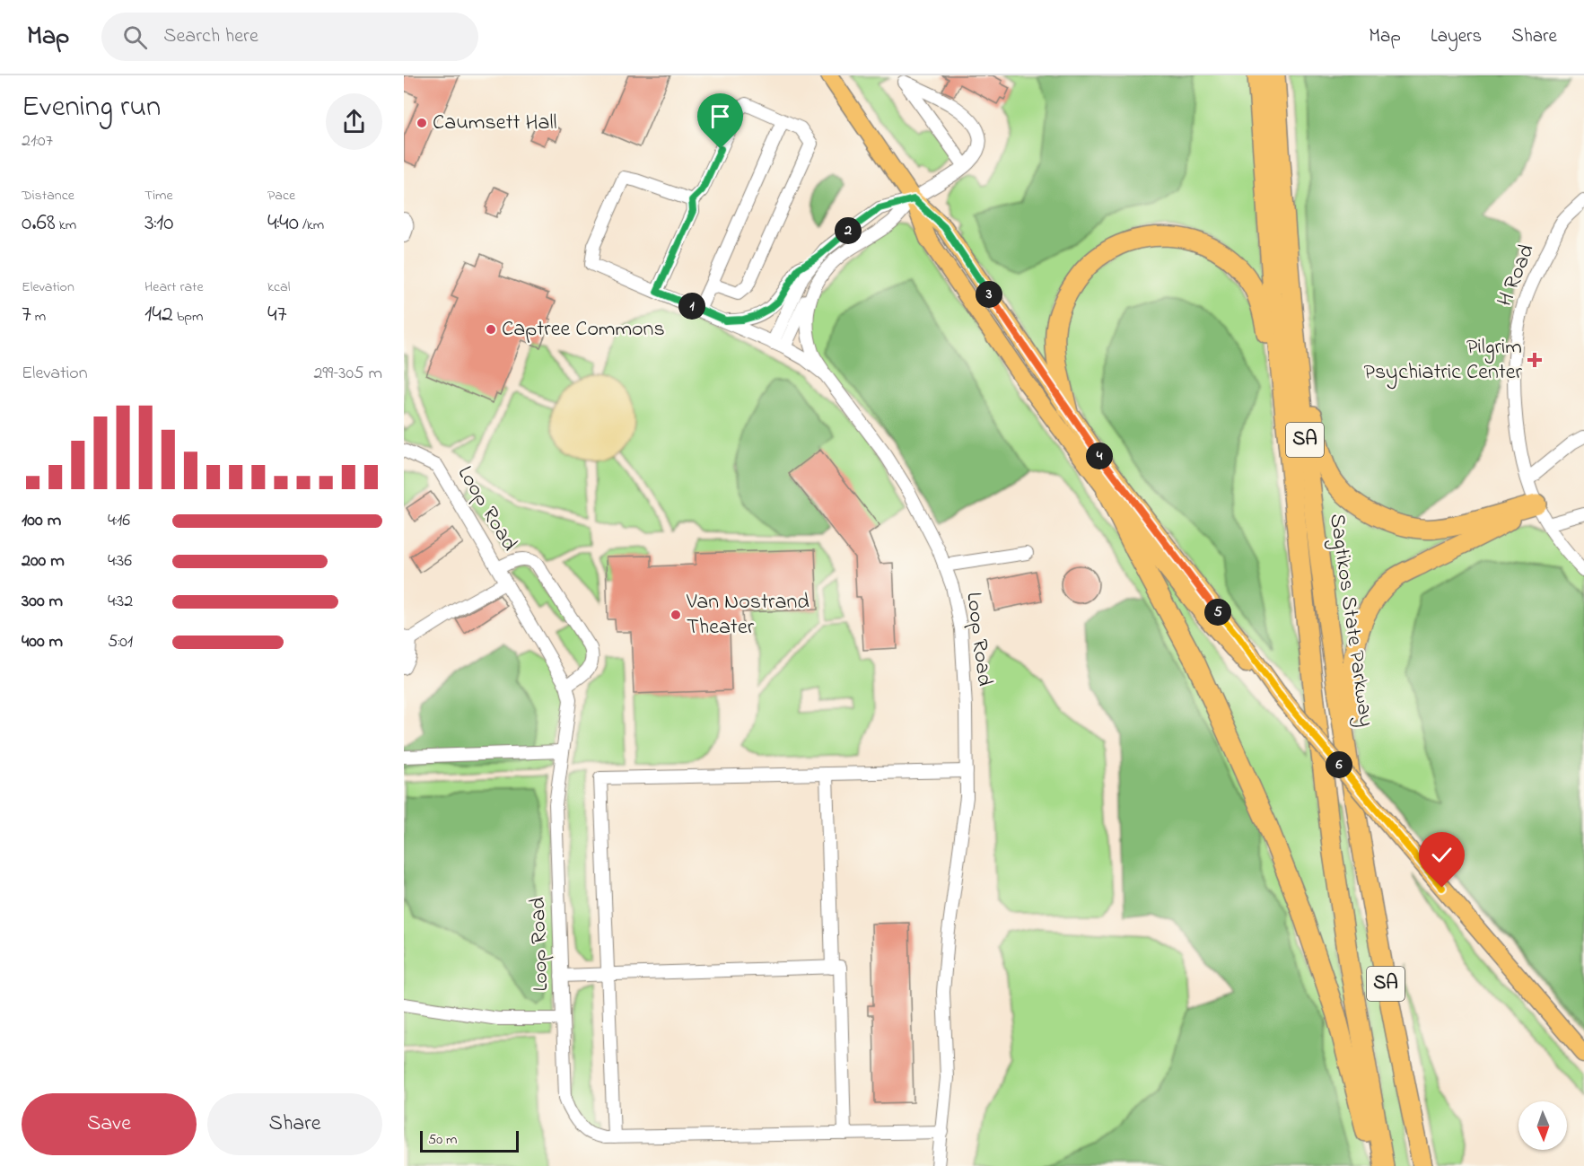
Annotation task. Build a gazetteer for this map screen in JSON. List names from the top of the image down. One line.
{"streets":{"highway":["SA","Sagtikos State Parkway"],"street":["H Road","Loop Road"]},"places":{"other":["Caumsett Hall","Captree Commons","Van Nostrand Theater"],"health":["Pilgrim Psychiatric Center"]},"scale_bar":"50 m","north":"bottom","page":{"header":"Map","search":"Search here","nav":["Map","Layers","Share"],"heading":["Evening run","21:07"],"stats":[["Distance","0.68 km"],["Time","3:10"],["Pace","4:40 /km"],["Elevation","7 m"],["Heart rate","142 bpm"],["kcal","47"]],"pins":["2","3","1","4","5","6"],"chart":["Elevation","299–305 m"],"list":[{"name":"100 m","note":"4:16"},{"name":"200 m","note":"4:36"},{"name":"300 m","note":"4:32"},{"name":"400 m","note":"5:01"}],"buttons":["Save","Share"],"scale":"50 m"}}
